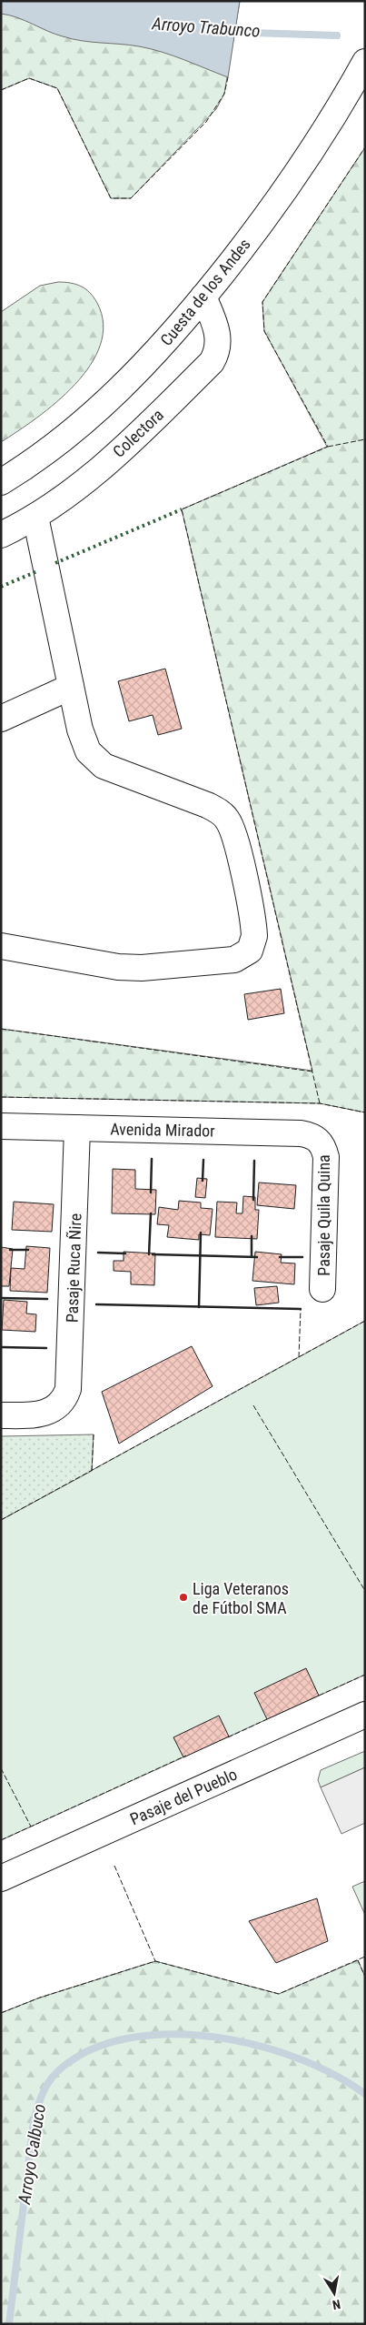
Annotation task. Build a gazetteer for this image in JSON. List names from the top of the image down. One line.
{"streets":{"street":["Cuesta de los Andes","Colectora","Avenida Mirador","Pasaje Quila Quina","Pasaje Ruca Ñire","Pasaje del Pueblo"]},"crossings":[["Cuesta de los Andes","Colectora"],["Avenida Mirador","Pasaje Quila Quina"],["Avenida Mirador","Pasaje Ruca Ñire"]],"water":["Arroyo Trabunco","Arroyo Calbuco"],"places":["Liga Veteranos de Fútbol SMA"],"north":"bottom"}
